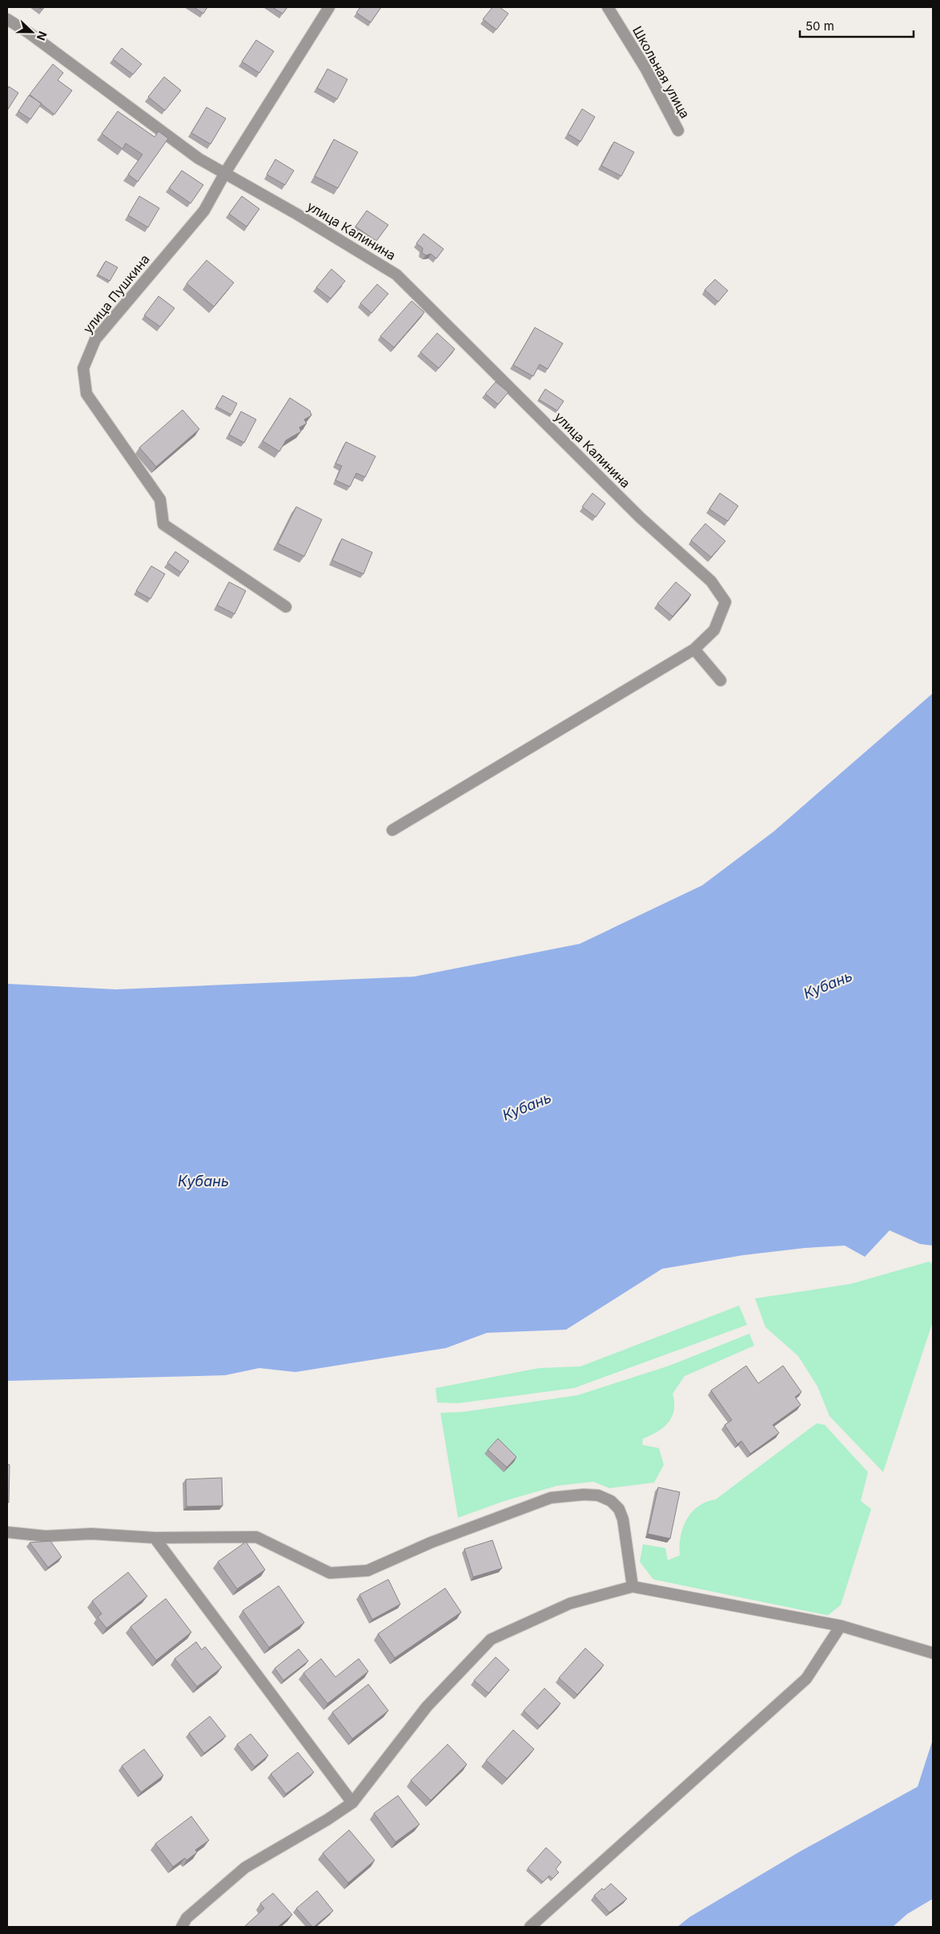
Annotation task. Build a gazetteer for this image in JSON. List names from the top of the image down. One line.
{"streets":{"street":["Школьная улица","улица Калинина","улица Пушкина"]},"crossings":[["улица Калинина","улица Пушкина"]],"water":["Кубань"],"scale_bar":"50 m","north":"right"}
